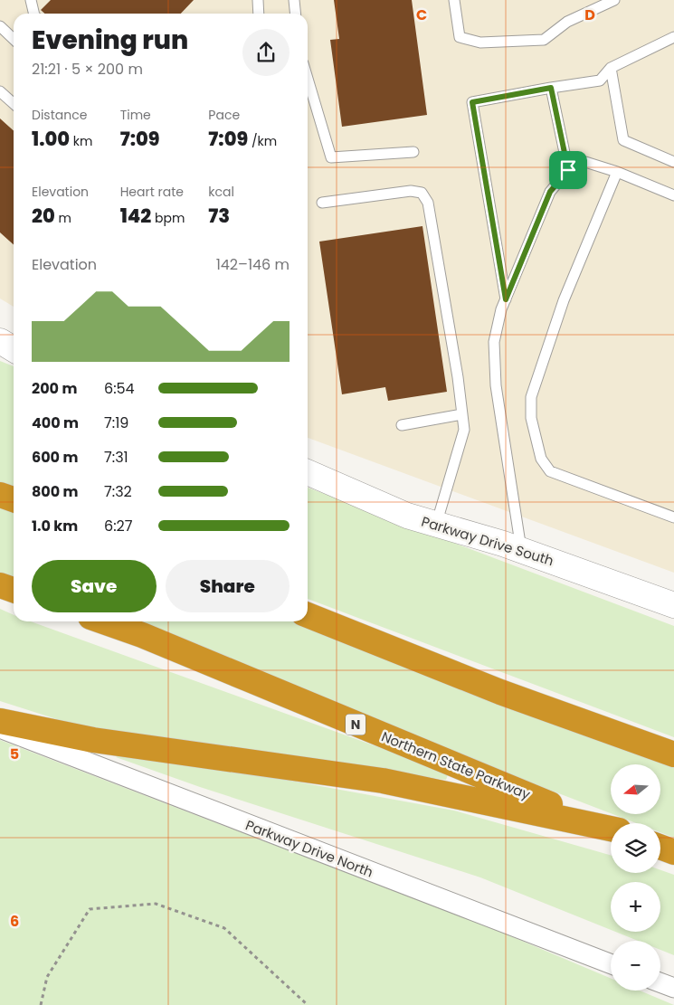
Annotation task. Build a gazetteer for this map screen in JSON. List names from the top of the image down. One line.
{"streets":{"highway":["N","Northern State Parkway"],"street":["Parkway Drive South","Parkway Drive North"]},"north":"left","page":{"heading":["Evening run","21:21 · 5 × 200 m"],"stats":[["Distance","1.00 km"],["Time","7:09"],["Pace","7:09 /km"],["Elevation","20 m"],["Heart rate","142 bpm"],["kcal","73"]],"chart":["Elevation","142–146 m"],"list":[{"name":"200 m","note":"6:54"},{"name":"400 m","note":"7:19"},{"name":"600 m","note":"7:31"},{"name":"800 m","note":"7:32"},{"name":"1.0 km","note":"6:27"}],"buttons":["Save","Share"],"map_buttons":["+","−"]},"grid":{"columns":["C","D"],"rows":["5","6"]}}
